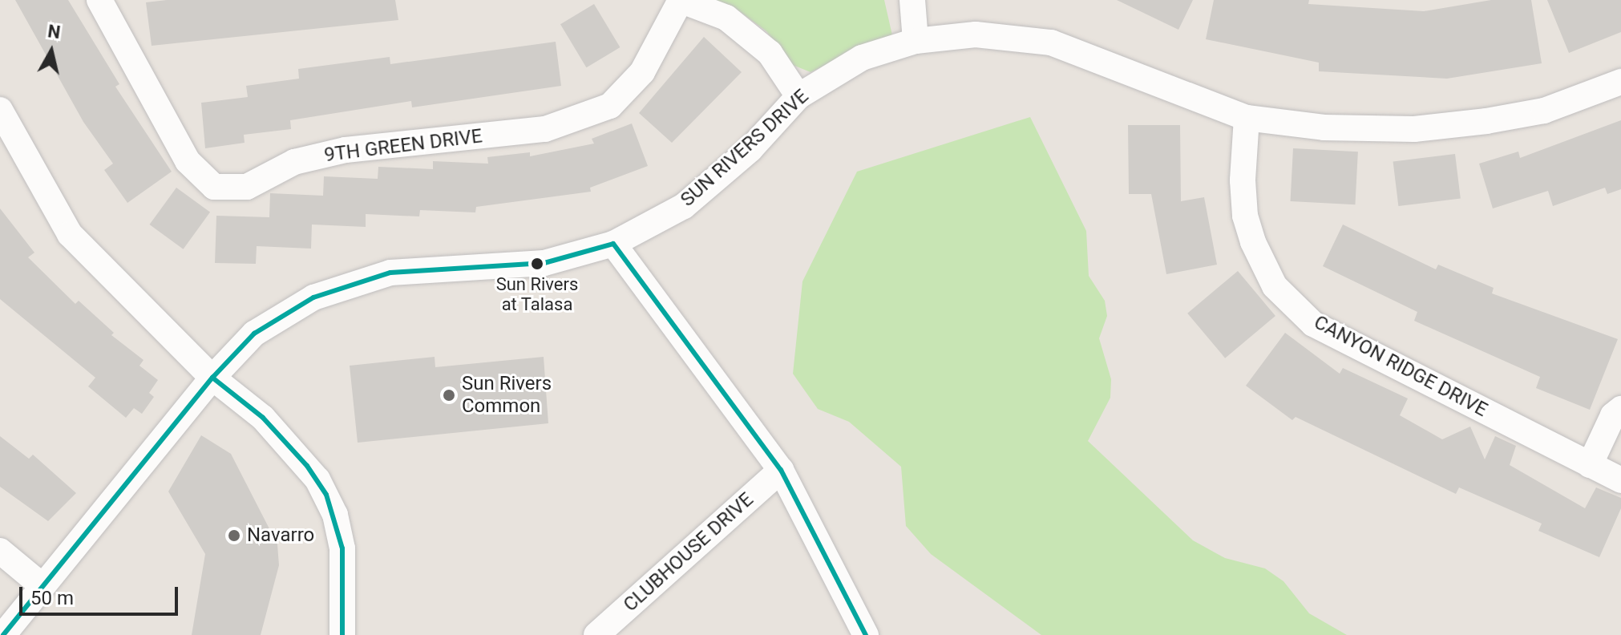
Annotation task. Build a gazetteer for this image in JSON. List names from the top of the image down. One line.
{"streets":{"street":["9TH GREEN DRIVE","SUN RIVERS DRIVE","CANYON RIDGE DRIVE","CLUBHOUSE DRIVE"]},"crossings":[["SUN RIVERS DRIVE","CANYON RIDGE DRIVE"]],"places":["Sun Rivers at Talasa","Sun Rivers Common","Navarro"],"scale_bar":"50 m","north":"top"}
